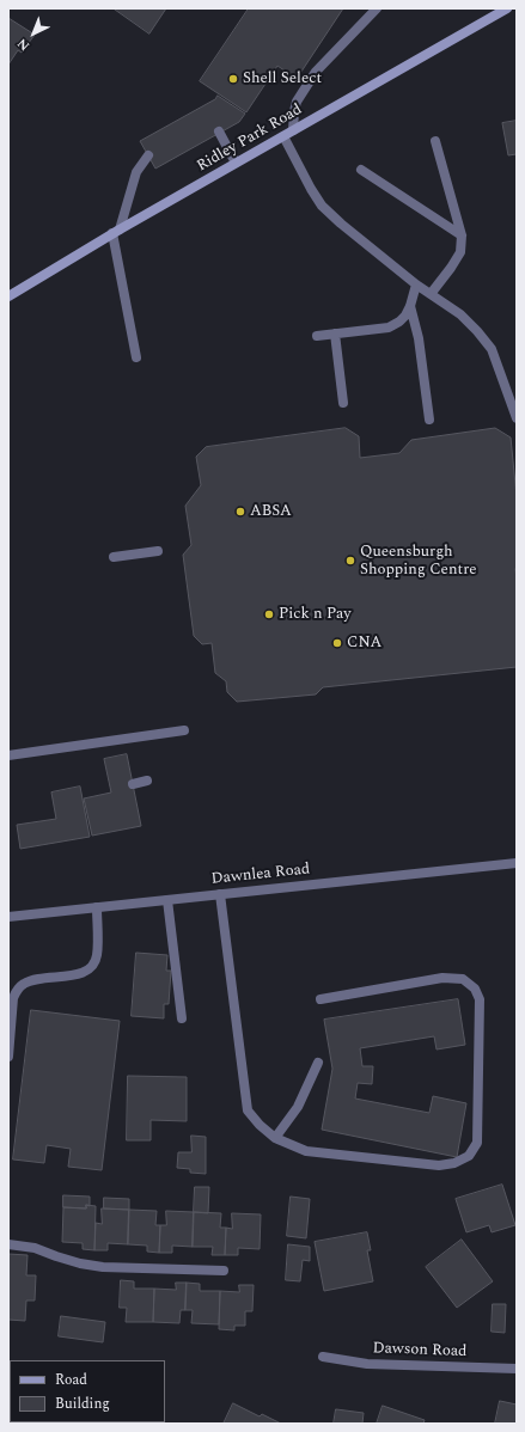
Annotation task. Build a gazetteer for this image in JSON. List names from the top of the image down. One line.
{"streets":{"street":["Ridley Park Road","Dawnlea Road","Dawson Road"]},"places":["Shell Select","ABSA","Queensburgh Shopping Centre","Pick n Pay","CNA"],"legend":["Road","Building"],"north":"bottom left"}
